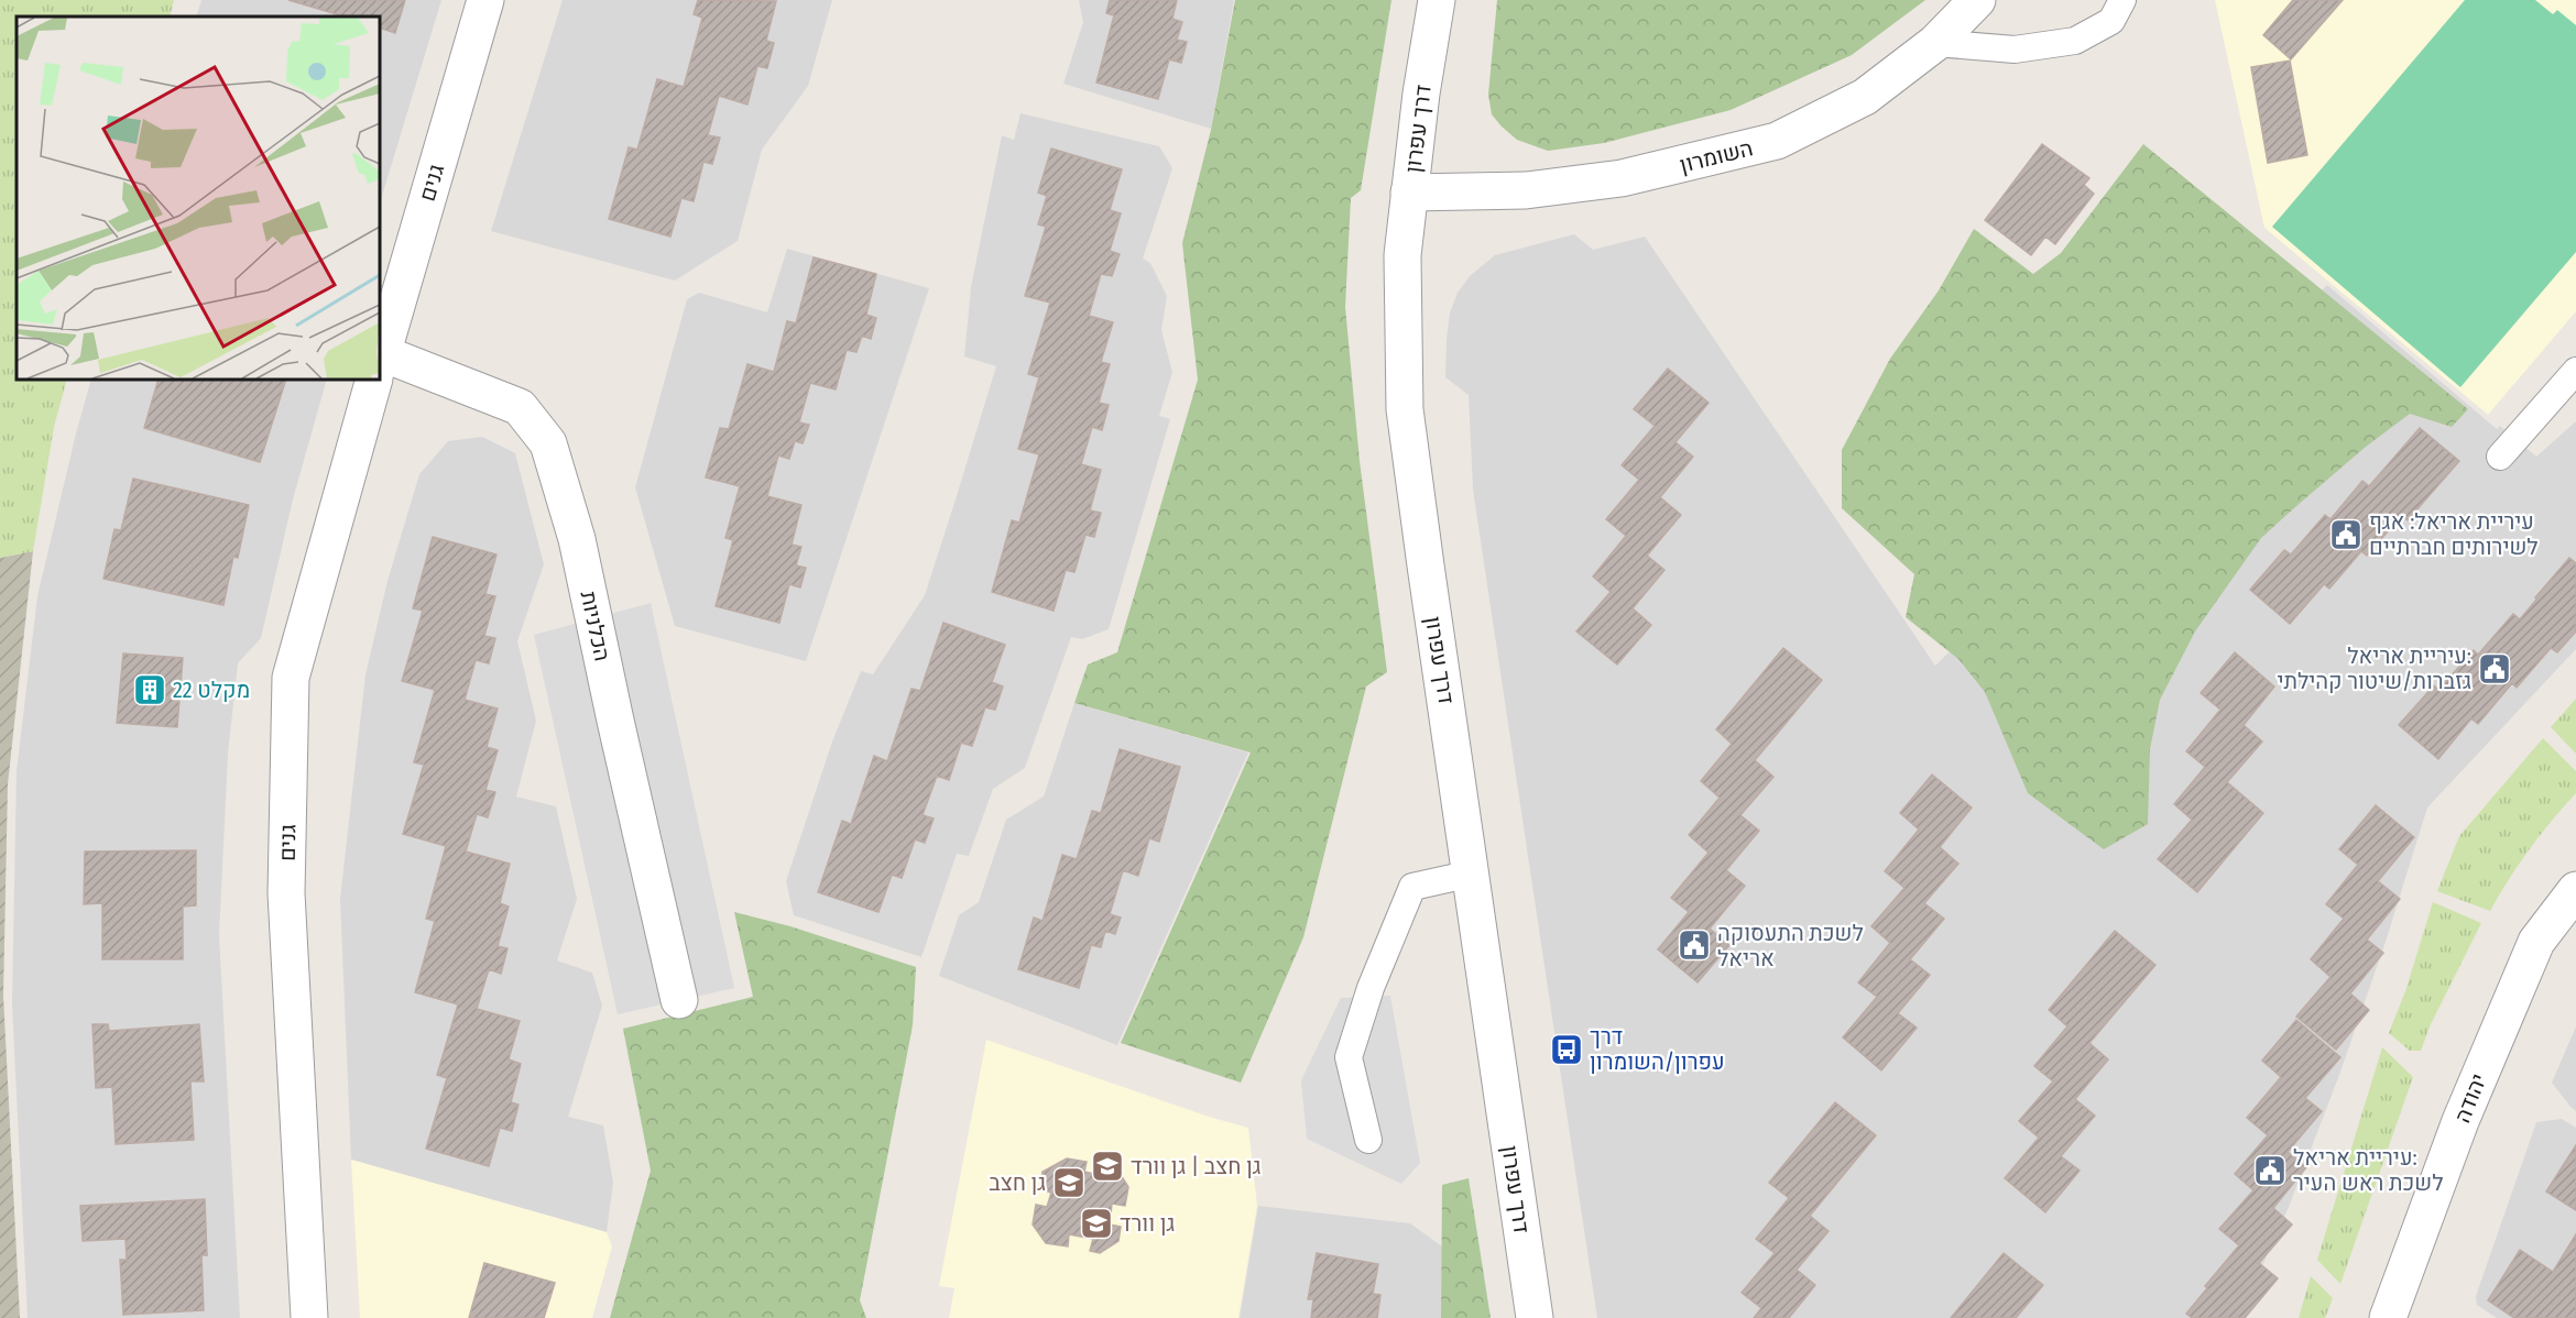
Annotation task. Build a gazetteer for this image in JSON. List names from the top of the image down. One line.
{"streets":{"street":["דרך עפרון","השומרון","גנים","הכלניות","יהודה"]},"crossings":[["דרך עפרון","השומרון"]],"places":{"public building":["עיריית אריאל: אגף לשירותים חברתיים","עיריית אריאל: גזברות/שיטור קהילתי","לשכת התעסוקה אריאל","עיריית אריאל: לשכת ראש העיר"],"building":["מקלט 22"],"bus stop":["דרך עפרון/השומרון"],"school or university":["גן חצב | גן וורד","גן חצב","גן וורד"]}}
